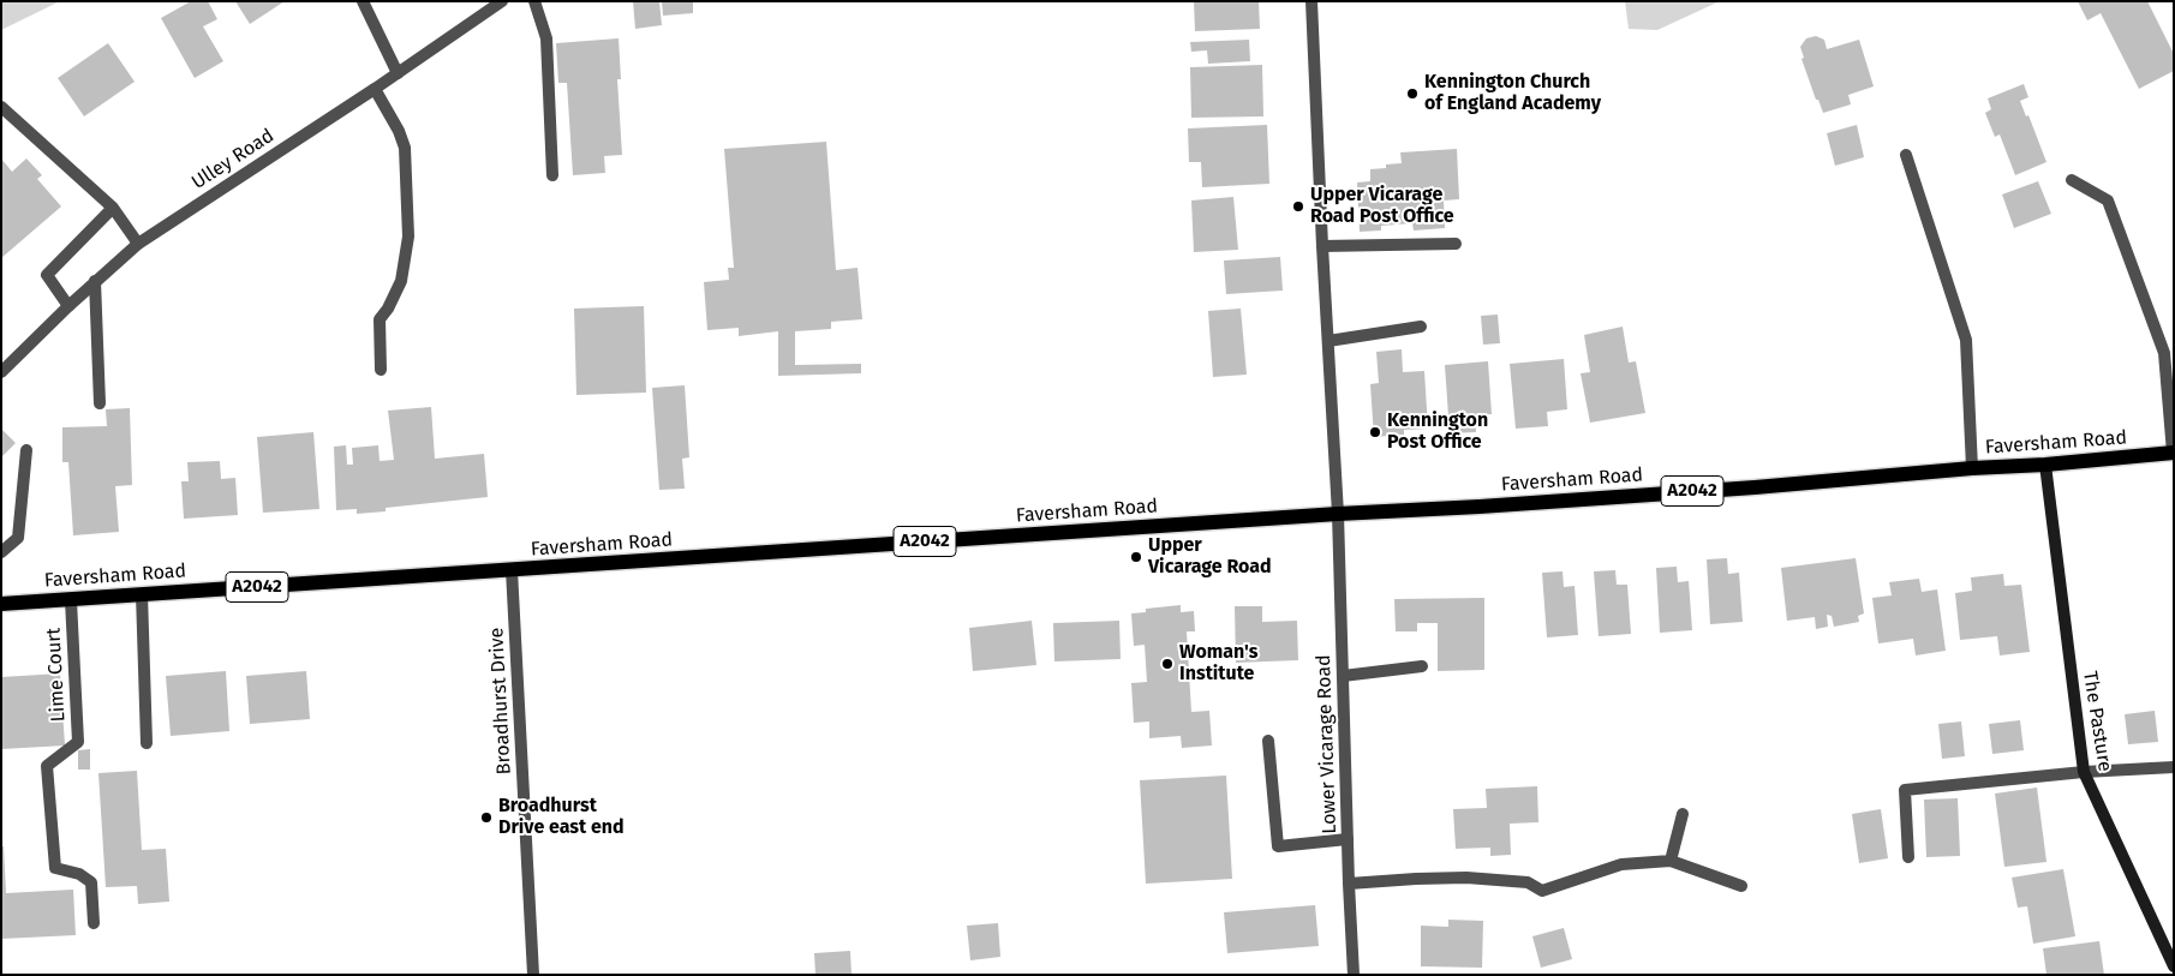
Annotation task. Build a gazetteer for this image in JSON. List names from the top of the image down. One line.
{"streets":{"main road":["Faversham Road","A2042"],"street":["Ulley Road","Lime Court","Broadhurst Drive","The Pasture","Lower Vicarage Road"]},"crossings":[["Faversham Road","Lime Court"],["Faversham Road","Broadhurst Drive"],["Faversham Road","The Pasture"],["Faversham Road","Lower Vicarage Road"]],"places":["Kennington Church of England Academy","Upper Vicarage Road Post Office","Kennington Post Office","Upper Vicarage Road","Woman's Institute","Broadhurst Drive east end"]}
